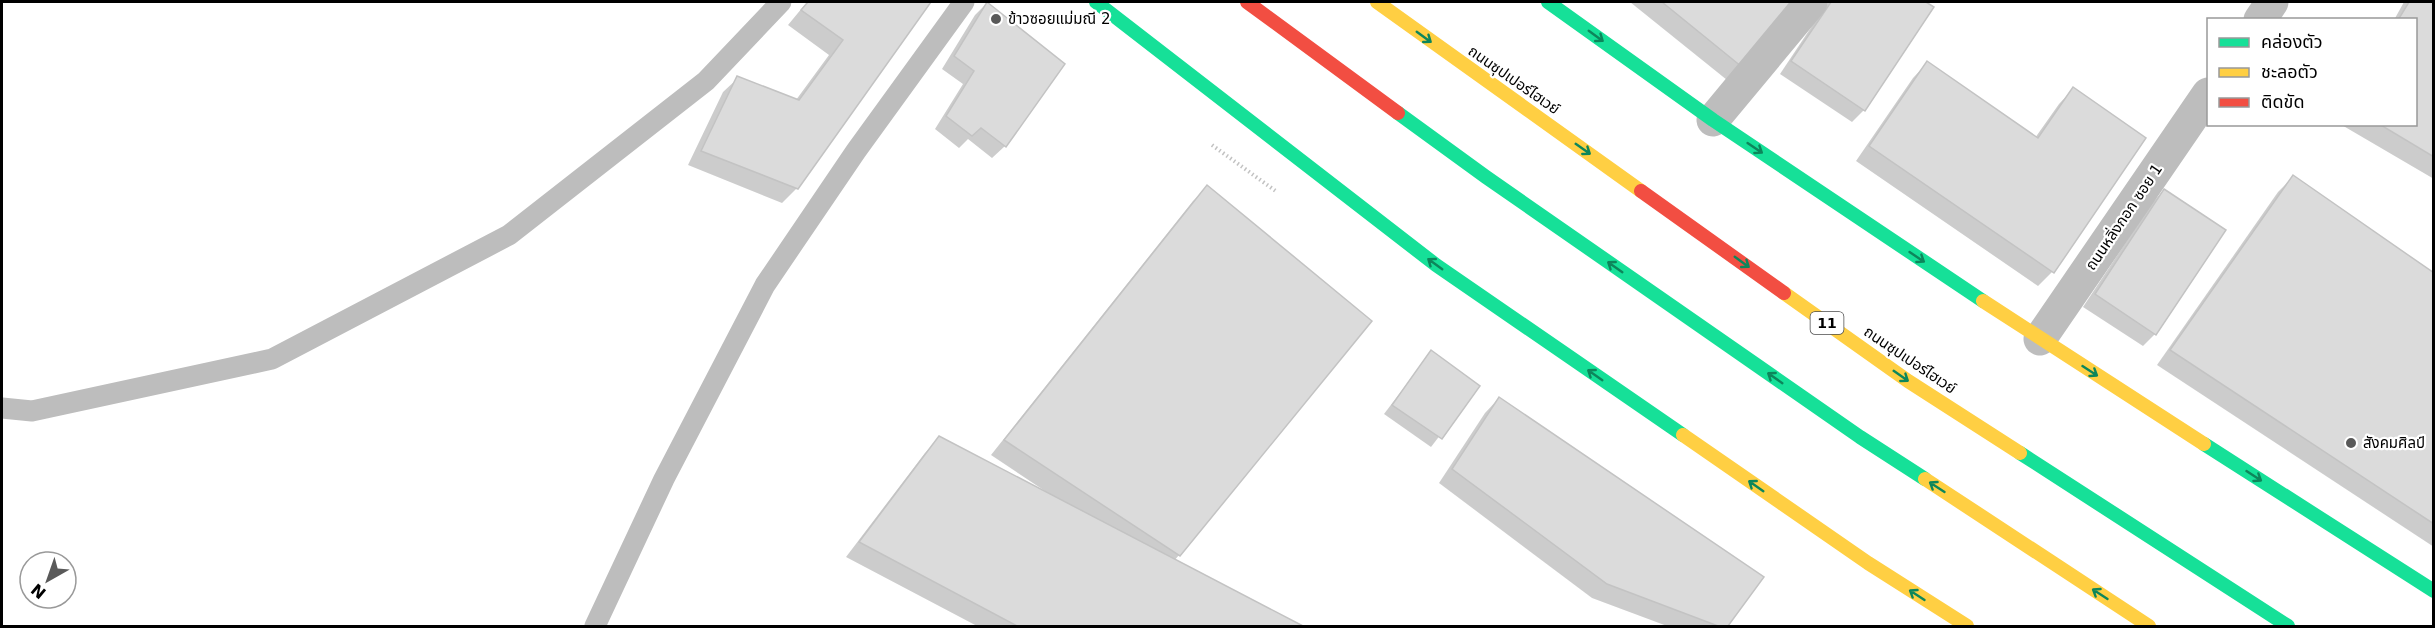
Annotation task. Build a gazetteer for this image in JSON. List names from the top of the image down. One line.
{"streets":{"main road":["ถนนซุปเปอร์ไฮเวย์","11"],"street":["ถนนหลิ่งกอก ซอย 1"]},"places":["ข้าวซอยแม่มณี 2","สังคมศิลป์"],"legend":["คล่องตัว","ชะลอตัว","ติดขัด"],"north":"bottom left"}
